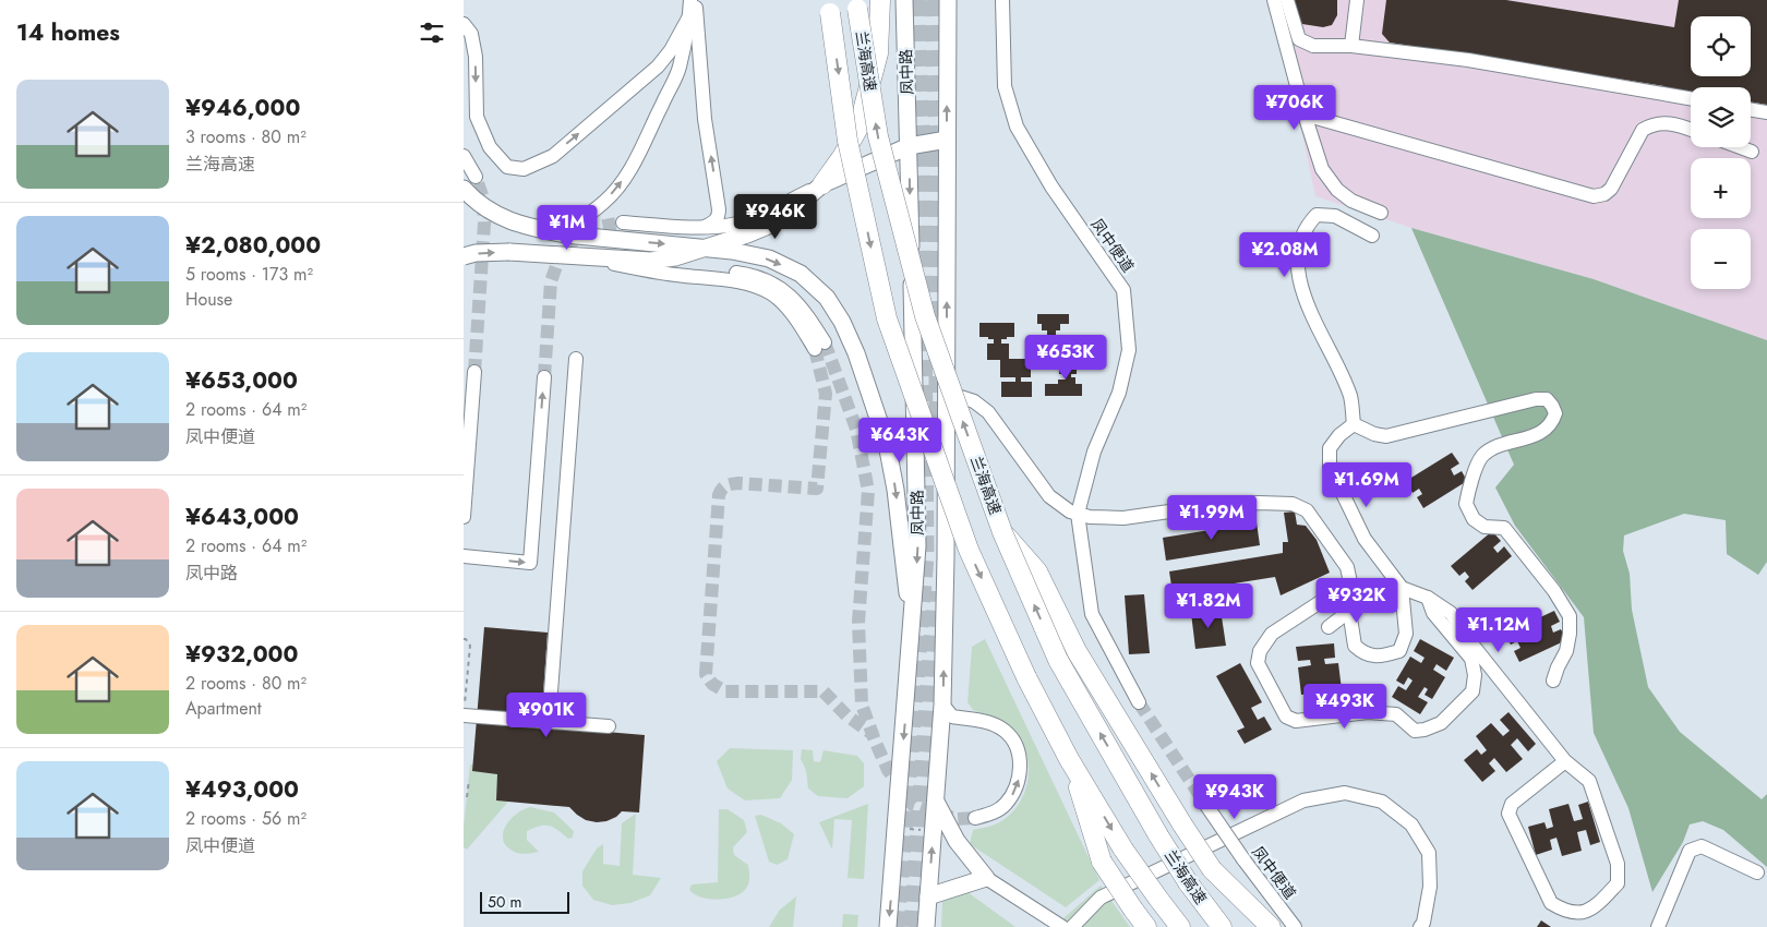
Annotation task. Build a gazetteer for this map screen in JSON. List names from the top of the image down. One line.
{"streets":{"highway":["兰海高速"],"main road":["凤中路"],"street":["凤中便道"]},"scale_bar":"50 m","page":{"heading":"14 homes","map_buttons":["+","−"],"list":[{"name":"¥946,000","note":"3 rooms · 80 m² · 兰海高速"},{"name":"¥2,080,000","note":"5 rooms · 173 m² · House"},{"name":"¥653,000","note":"2 rooms · 64 m² · 凤中便道"},{"name":"¥643,000","note":"2 rooms · 64 m² · 凤中路"},{"name":"¥932,000","note":"2 rooms · 80 m² · Apartment"},{"name":"¥493,000","note":"2 rooms · 56 m² · 凤中便道"}],"price":["¥706K","¥946K","¥1M","¥2.08M","¥653K","¥643K","¥1.69M","¥1.99M","¥932K","¥1.82M","¥1.12M","¥493K","¥901K","¥943K"],"scale":"50 m"}}
